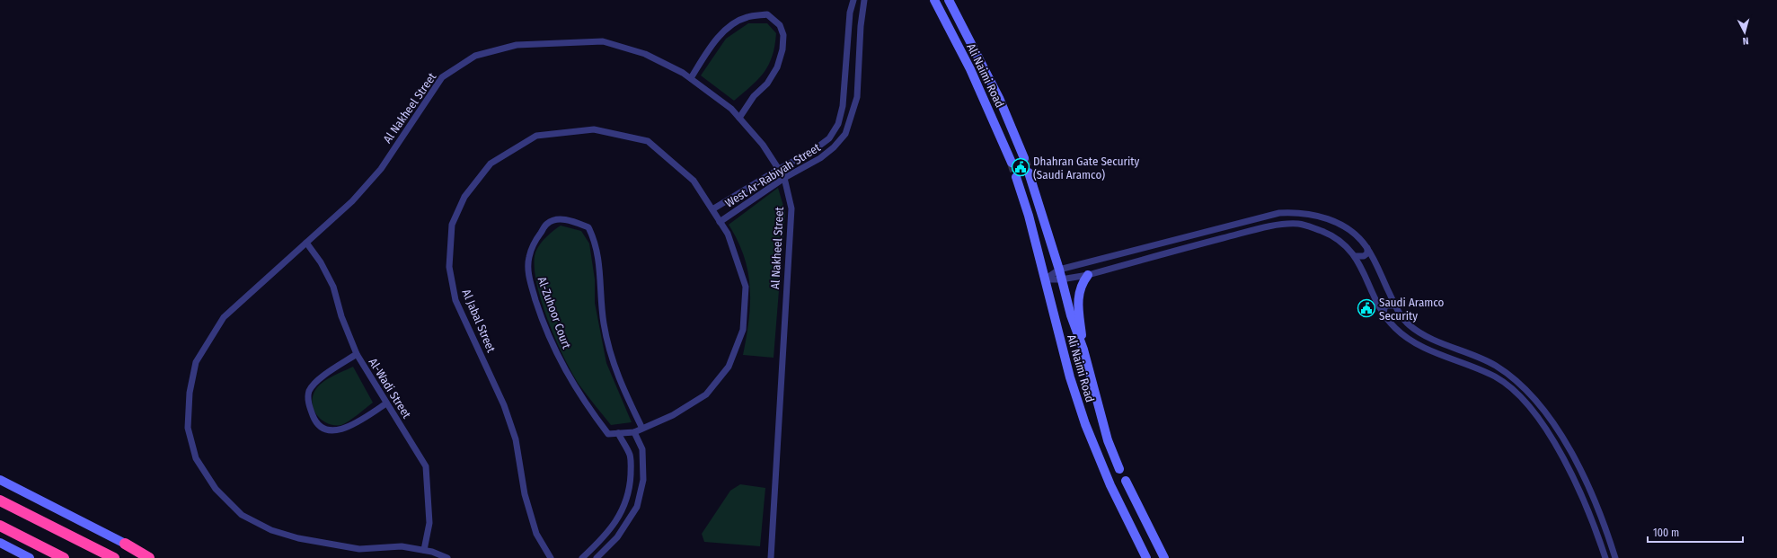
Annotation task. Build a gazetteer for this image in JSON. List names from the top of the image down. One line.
{"streets":{"main road":["Ali Naimi Road"],"street":["Al Nakheel Street","West Ar-Rabiyah Street","Al-Zuhoor Court","Al Jabal Street","Al-Wadi Street"]},"crossings":[["Al Nakheel Street","West Ar-Rabiyah Street"],["Al Nakheel Street","Al-Wadi Street"],["West Ar-Rabiyah Street","Al Jabal Street"],["Al-Zuhoor Court","Al Jabal Street"]],"places":{"public building":["Dhahran Gate Security (Saudi Aramco)","Saudi Aramco Security"]},"scale_bar":"100 m","north":"bottom"}
